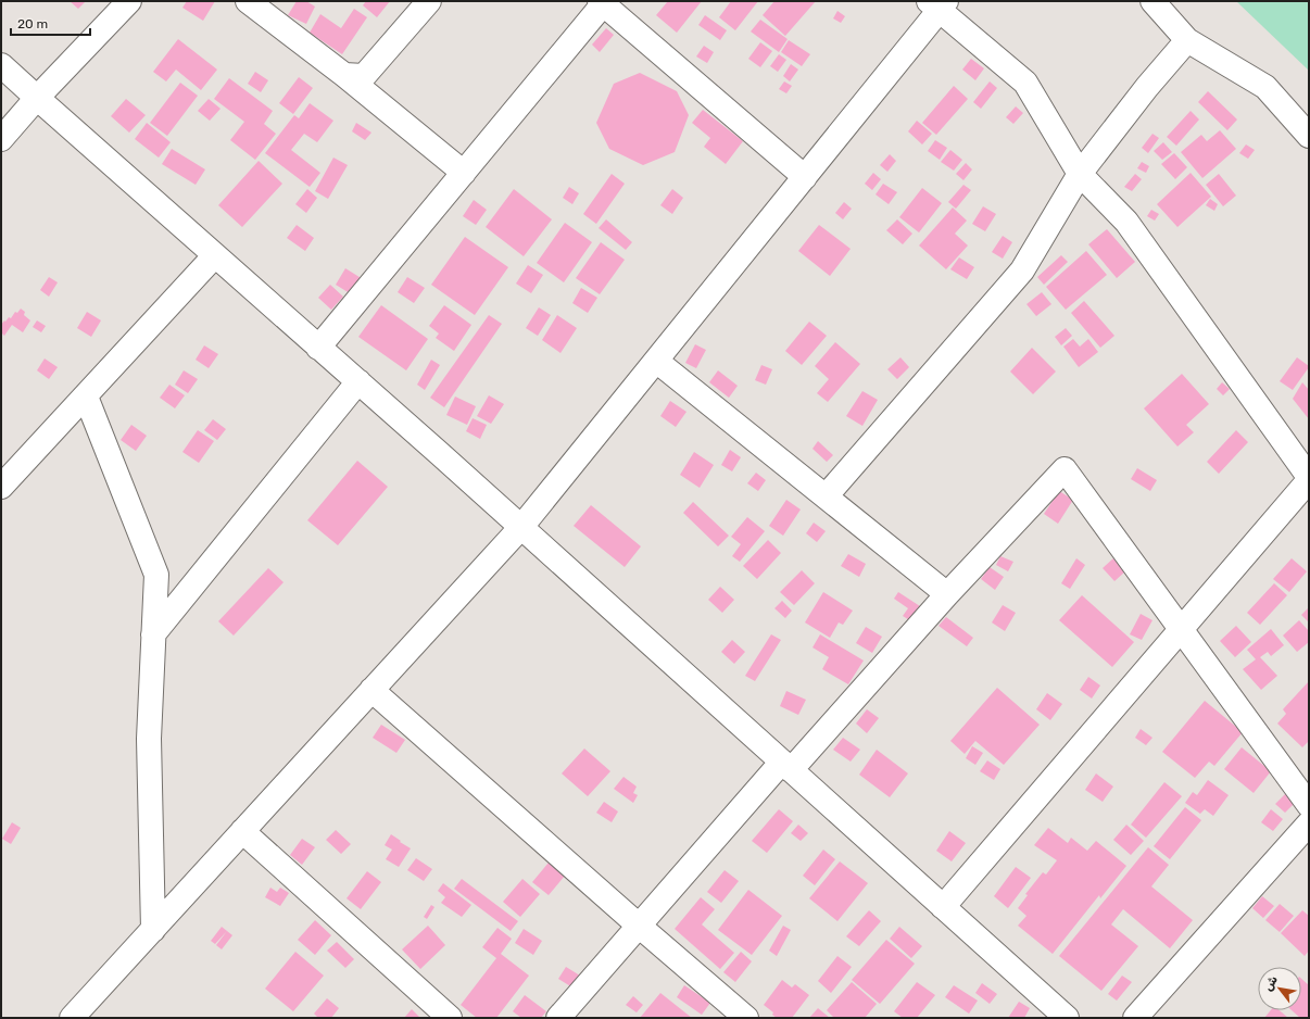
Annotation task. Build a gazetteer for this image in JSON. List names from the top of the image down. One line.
{"scale_bar":"20 m","north":"top left"}
